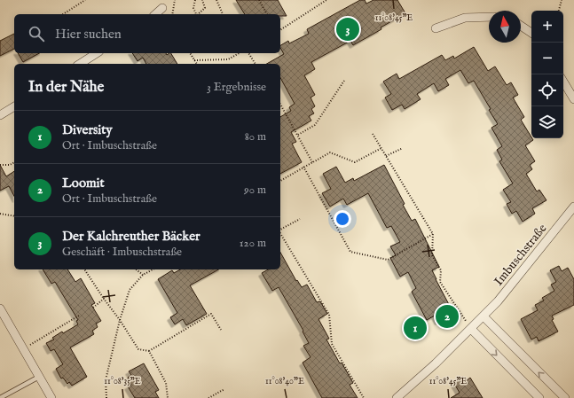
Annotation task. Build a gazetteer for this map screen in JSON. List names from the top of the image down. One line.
{"streets":{"street":["Imbuschstraße"]},"north":"top","page":{"map_buttons":["+","−"],"search":"Hier suchen","pins":["3","2","1"],"heading":["In der Nähe","3 Ergebnisse"],"list":[{"mark":"1","name":"Diversity","note":"Ort · Imbuschstraße","value":"80 m"},{"mark":"2","name":"Loomit","note":"Ort · Imbuschstraße","value":"90 m"},{"mark":"3","name":"Der Kalchreuther Bäcker","note":"Geschäft · Imbuschstraße","value":"120 m"}]},"coordinates":["11°08'45\"E","11°08'35\"E","11°08'40\"E"]}
